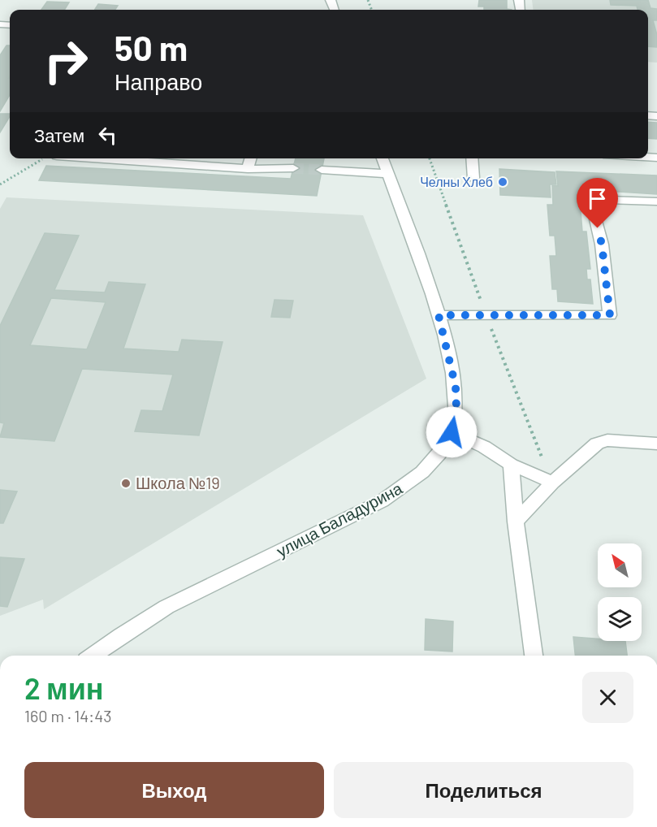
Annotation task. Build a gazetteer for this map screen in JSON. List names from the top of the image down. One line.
{"streets":{"street":["улица Баладурина"]},"places":["Челны Хлеб","Школа №19"],"north":"top left","page":{"turn":["50 m","Направо"],"then":"Затем","heading":["2 мин","160 m · 14:43"],"buttons":["Выход","Поделиться"]}}
